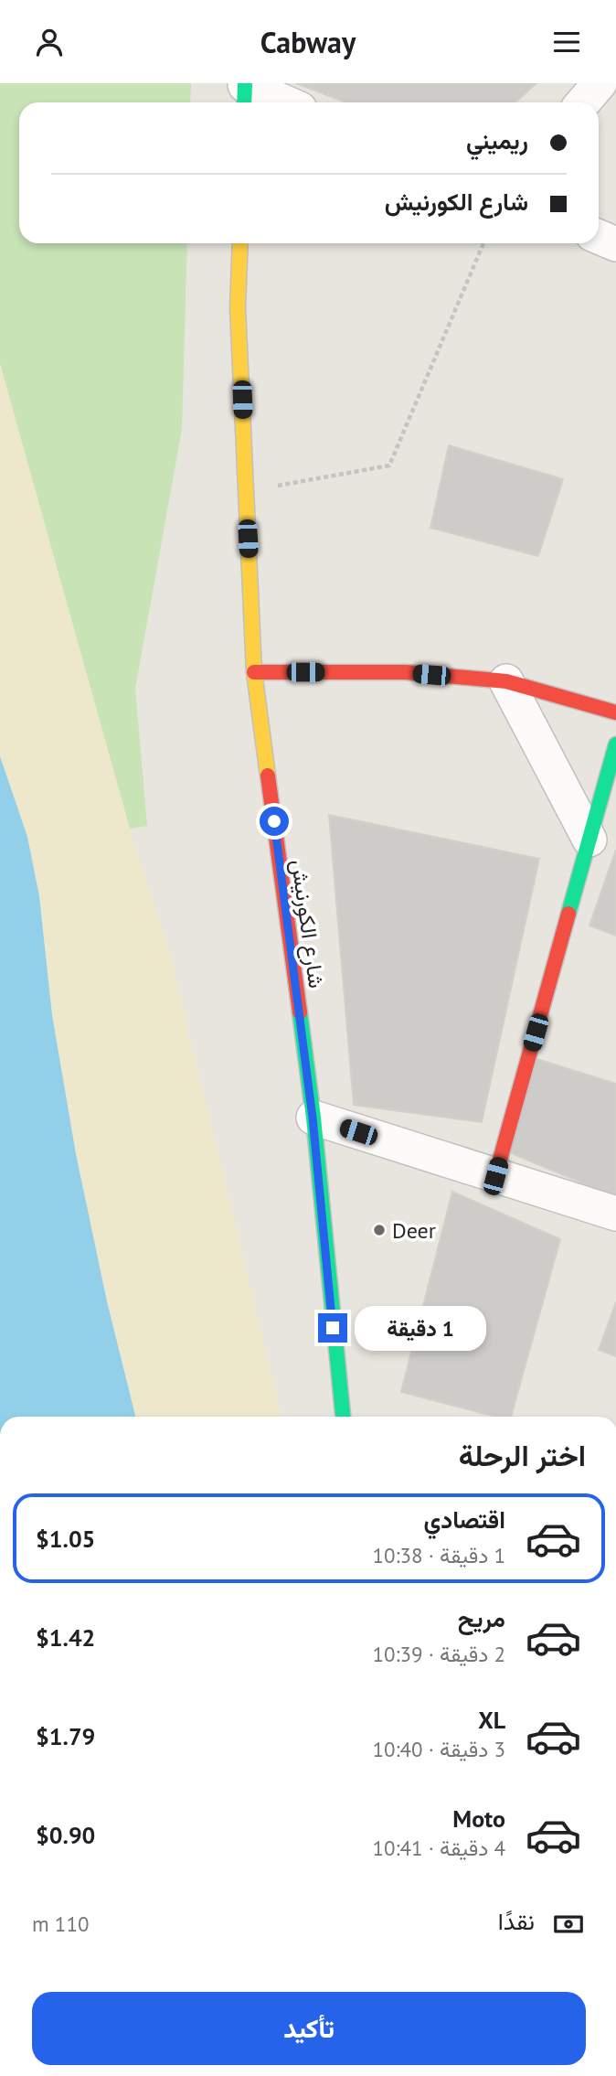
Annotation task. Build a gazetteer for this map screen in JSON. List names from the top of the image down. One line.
{"streets":{"main road":["شارع الكورنيش"]},"places":["Deer"],"page":{"header":"Cabway","banner":["ريميني","شارع الكورنيش"],"bubble":"1 دقيقة","heading":"اختر الرحلة","list":[{"name":"اقتصادي","note":"1 دقيقة · 10:38","value":"$1.05"},{"name":"مريح","note":"2 دقيقة · 10:39","value":"$1.42"},{"name":"XL","note":"3 دقيقة · 10:40","value":"$1.79"},{"name":"Moto","note":"4 دقيقة · 10:41","value":"$0.90"}],"pay":["نقدًا","110 m"],"buttons":"تأكيد"}}
